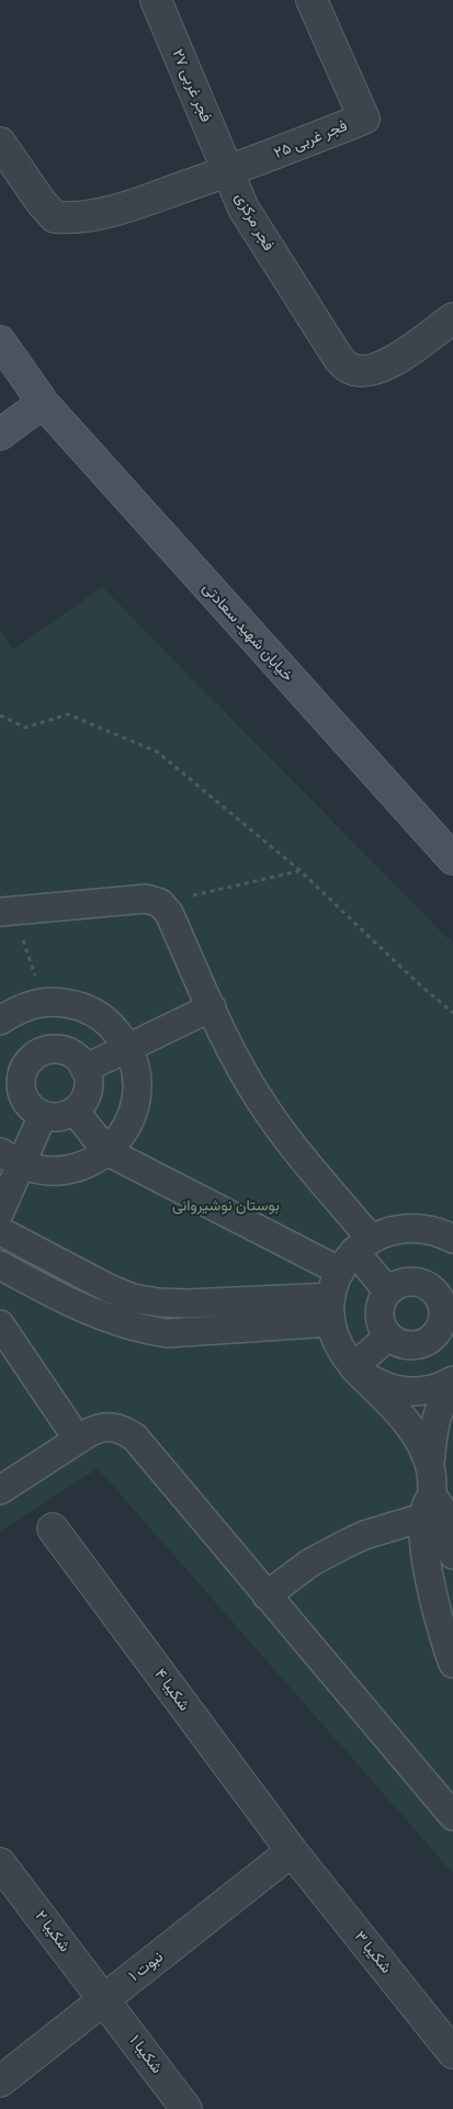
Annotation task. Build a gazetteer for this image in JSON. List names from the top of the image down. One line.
{"streets":{"main road":["خیابان شهید سعادتی"],"street":["فجر غربی ۲۷","فجر غربی ۲۵","فجر مرکزی","شکیبا ۴","شکیبا ۲","شکیبا ۳","نبوت ۱","شکیبا ۱"]},"crossings":[["فجر غربی ۲۷","فجر غربی ۲۵"],["فجر غربی ۲۷","فجر مرکزی"],["فجر غربی ۲۵","فجر مرکزی"],["شکیبا ۴","شکیبا ۳"],["شکیبا ۴","نبوت ۱"],["شکیبا ۲","نبوت ۱"],["شکیبا ۲","شکیبا ۱"],["شکیبا ۳","نبوت ۱"],["نبوت ۱","شکیبا ۱"]],"parks":["بوستان نوشیروانی"]}
